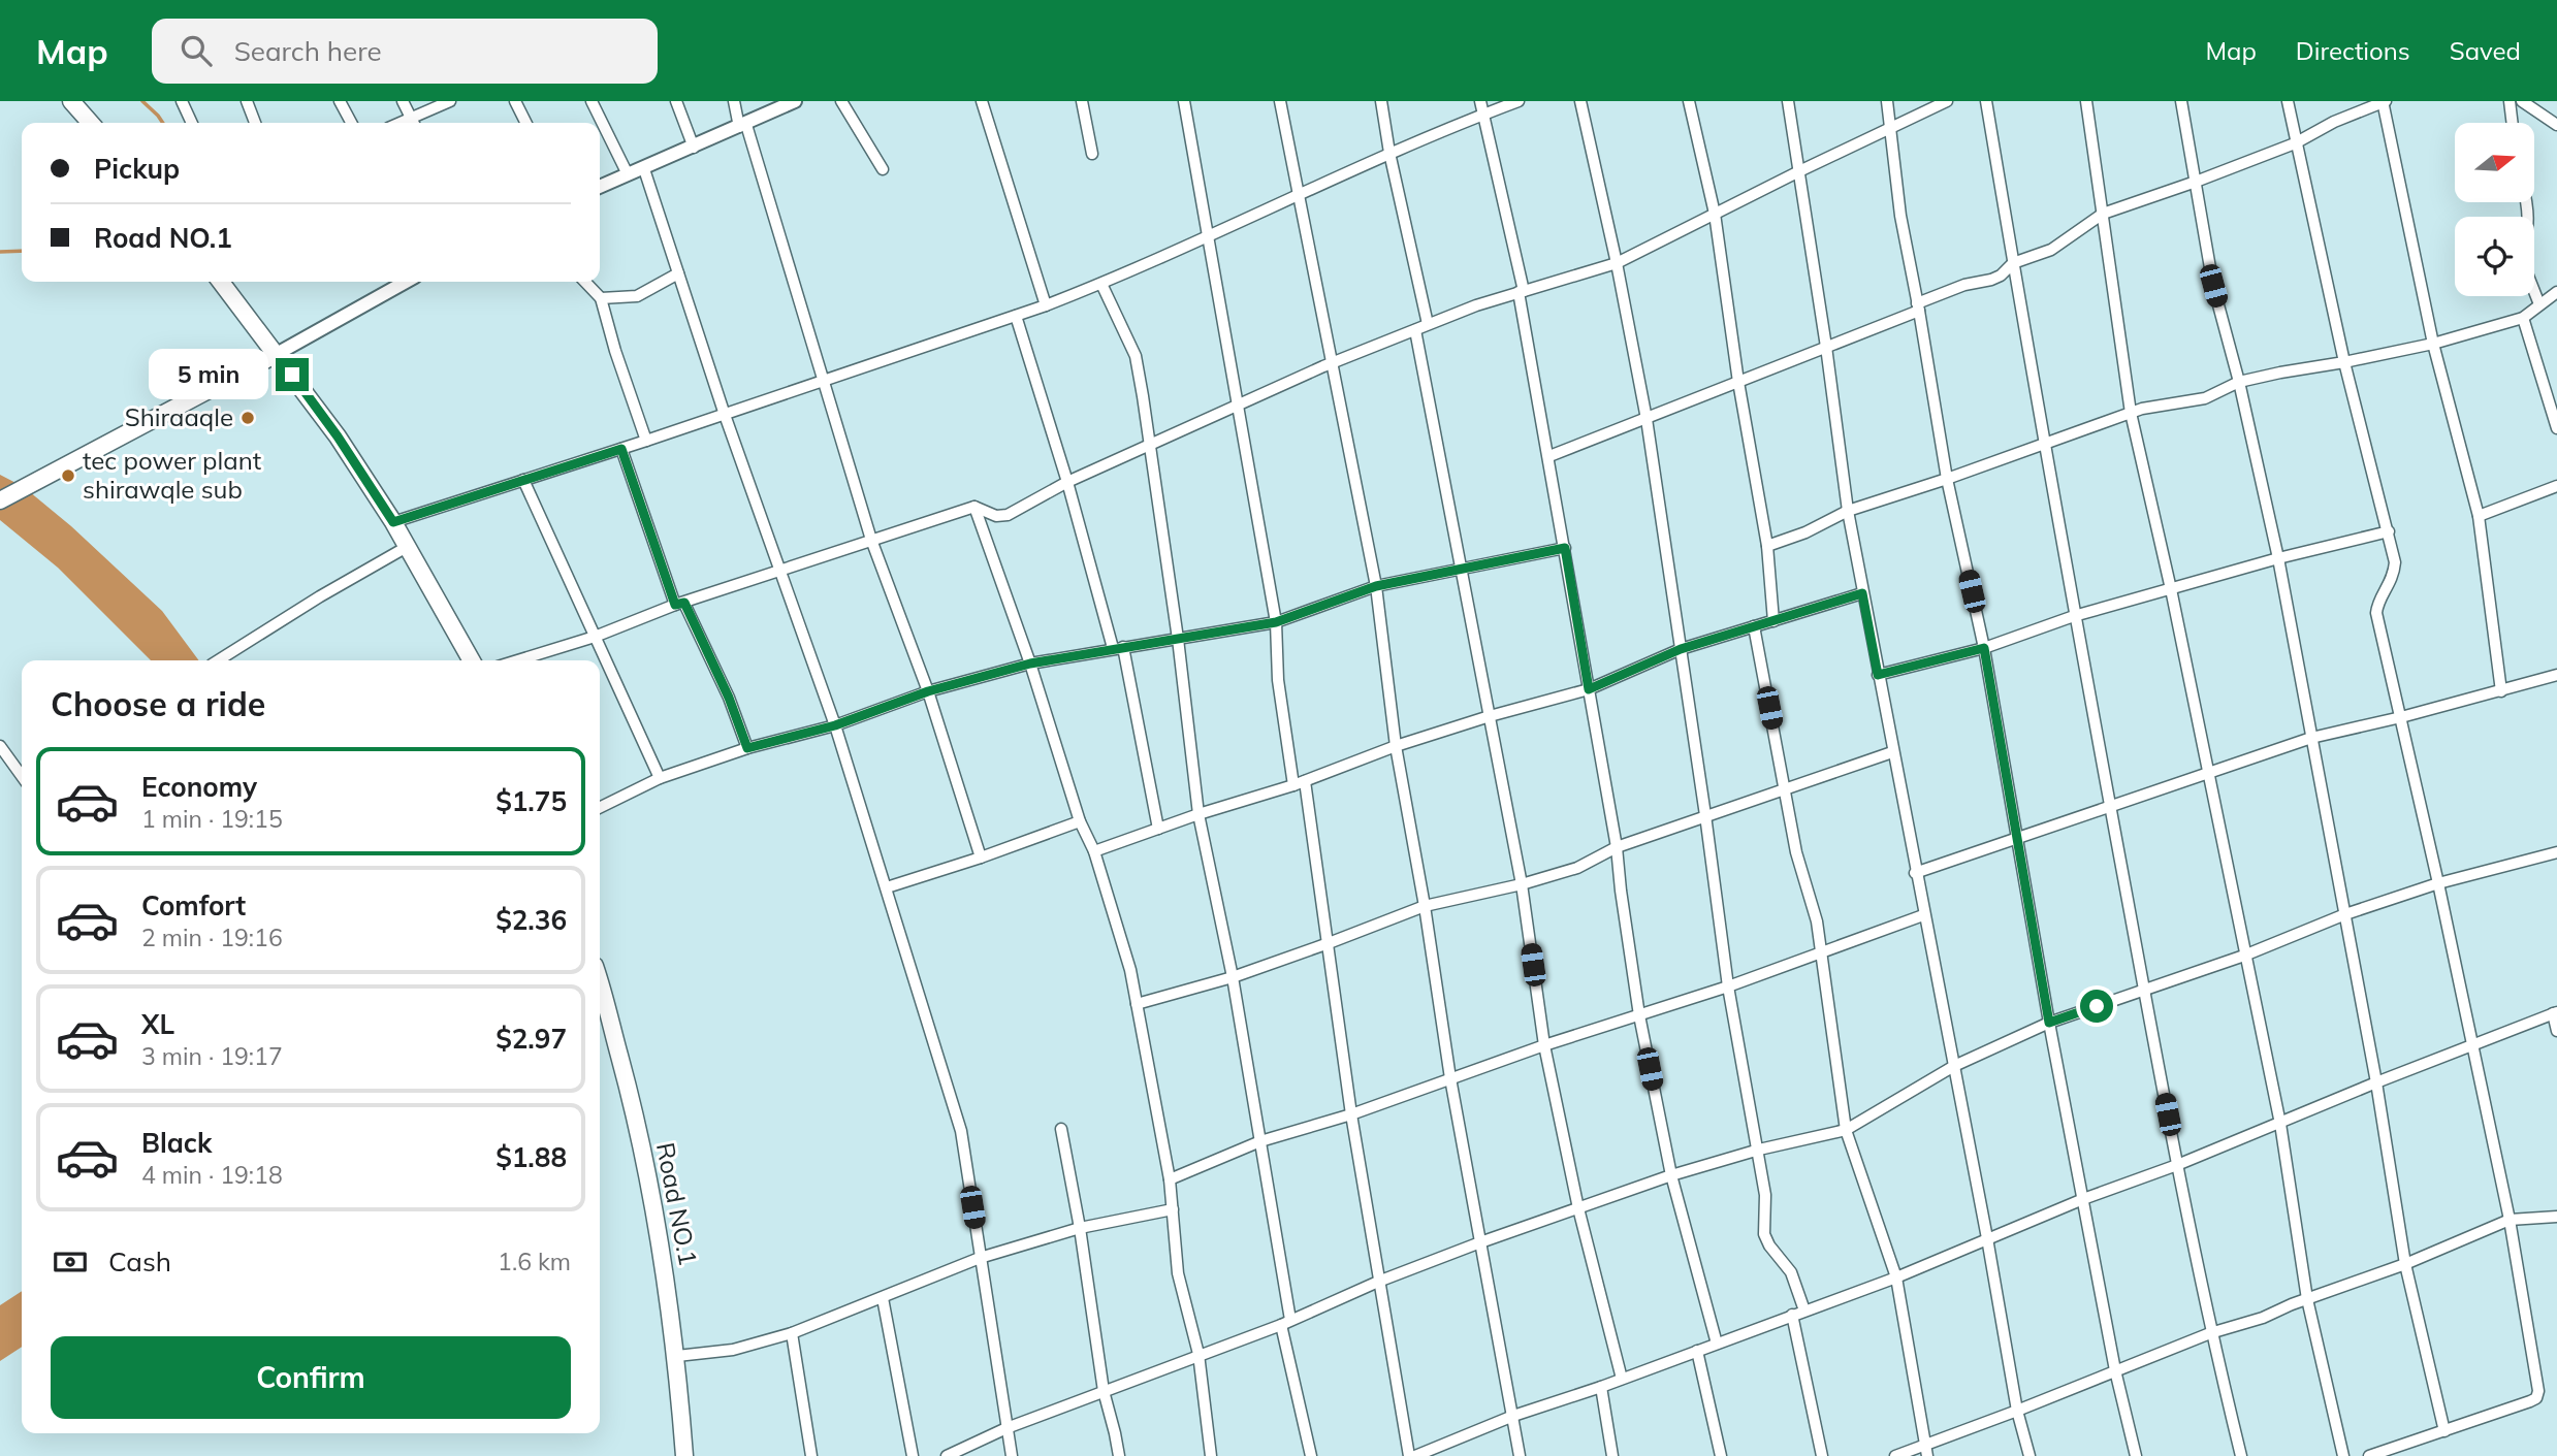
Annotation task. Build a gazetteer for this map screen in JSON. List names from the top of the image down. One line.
{"streets":{"highway":["Road NO.1"]},"places":["Shiraaqle","tec power plant shirawqle sub"],"north":"right","page":{"header":"Map","search":"Search here","nav":["Map","Directions","Saved"],"banner":["Pickup","Road NO.1"],"bubble":"5 min","heading":"Choose a ride","list":[{"name":"Economy","note":"1 min · 19:15","value":"$1.75"},{"name":"Comfort","note":"2 min · 19:16","value":"$2.36"},{"name":"XL","note":"3 min · 19:17","value":"$2.97"},{"name":"Black","note":"4 min · 19:18","value":"$1.88"}],"pay":["Cash","1.6 km"],"buttons":"Confirm"}}
